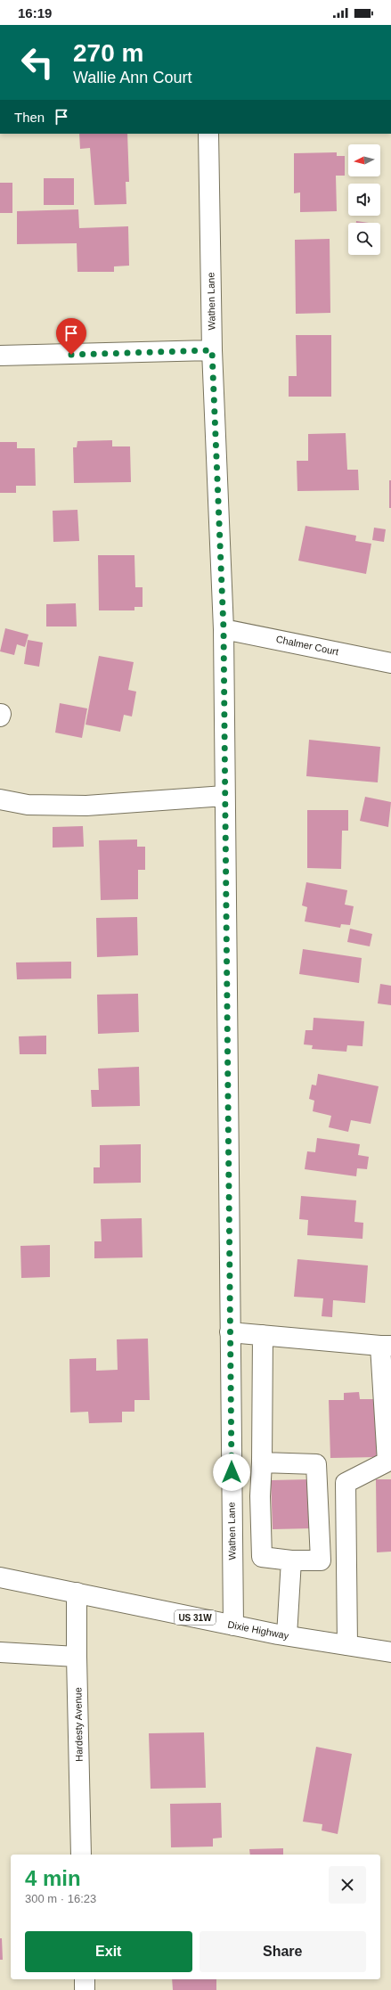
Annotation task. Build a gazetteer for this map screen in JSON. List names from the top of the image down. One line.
{"streets":{"street":["Wathen Lane","Chalmer Court","US 31W","Dixie Highway","Hardesty Avenue"]},"crossings":[["Wathen Lane","Chalmer Court"],["Wathen Lane","Dixie Highway"],["Dixie Highway","Hardesty Avenue"]],"north":"left","page":{"status":"16:19","turn":["270 m","Wallie Ann Court"],"then":"Then","heading":["4 min","300 m · 16:23"],"buttons":["Exit","Share"]}}
